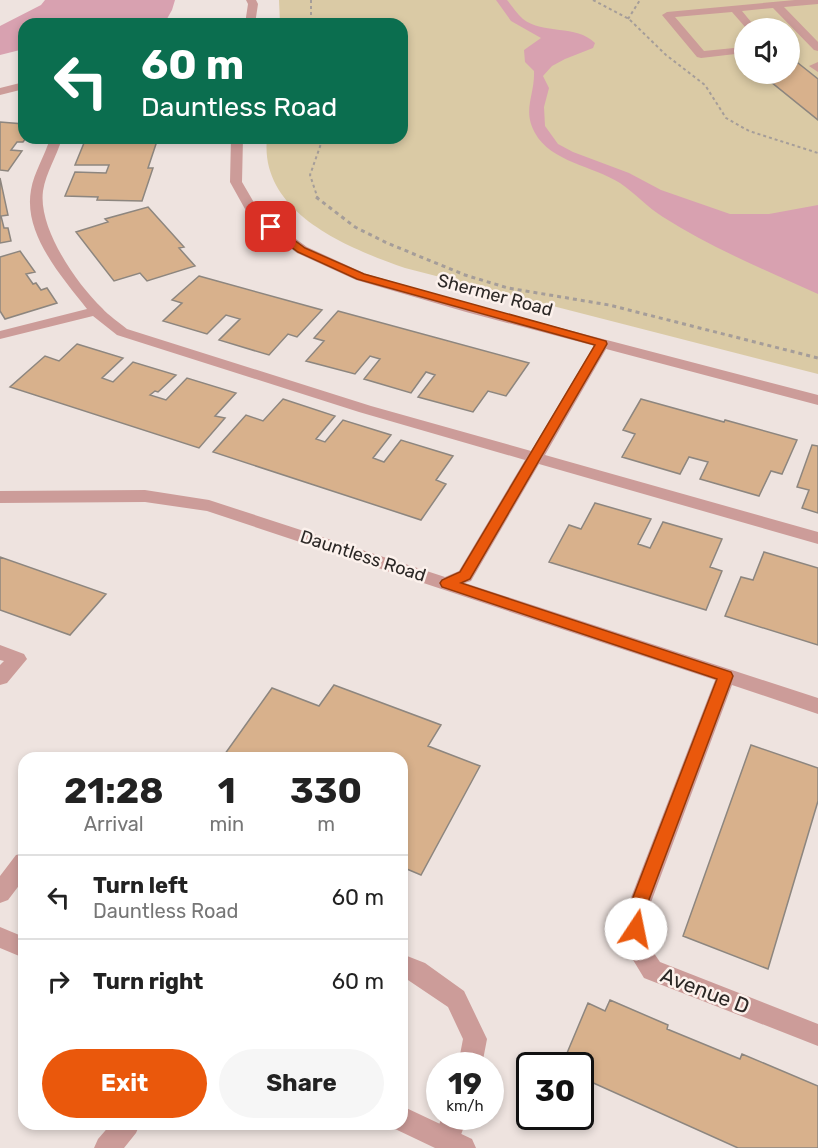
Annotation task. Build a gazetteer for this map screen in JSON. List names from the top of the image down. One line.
{"streets":{"street":["Shermer Road","Dauntless Road","Avenue D"]},"crossings":[["Dauntless Road","Avenue D"]],"page":{"turn":["60 m","Dauntless Road"],"eta":["21:28","Arrival","1","min","330","m"],"list":[{"name":"Turn left","note":"Dauntless Road","value":"60 m"},{"name":"Turn right","value":"60 m"}],"buttons":["Exit","Share"],"speed":"19 km/h","limit":"30"}}
